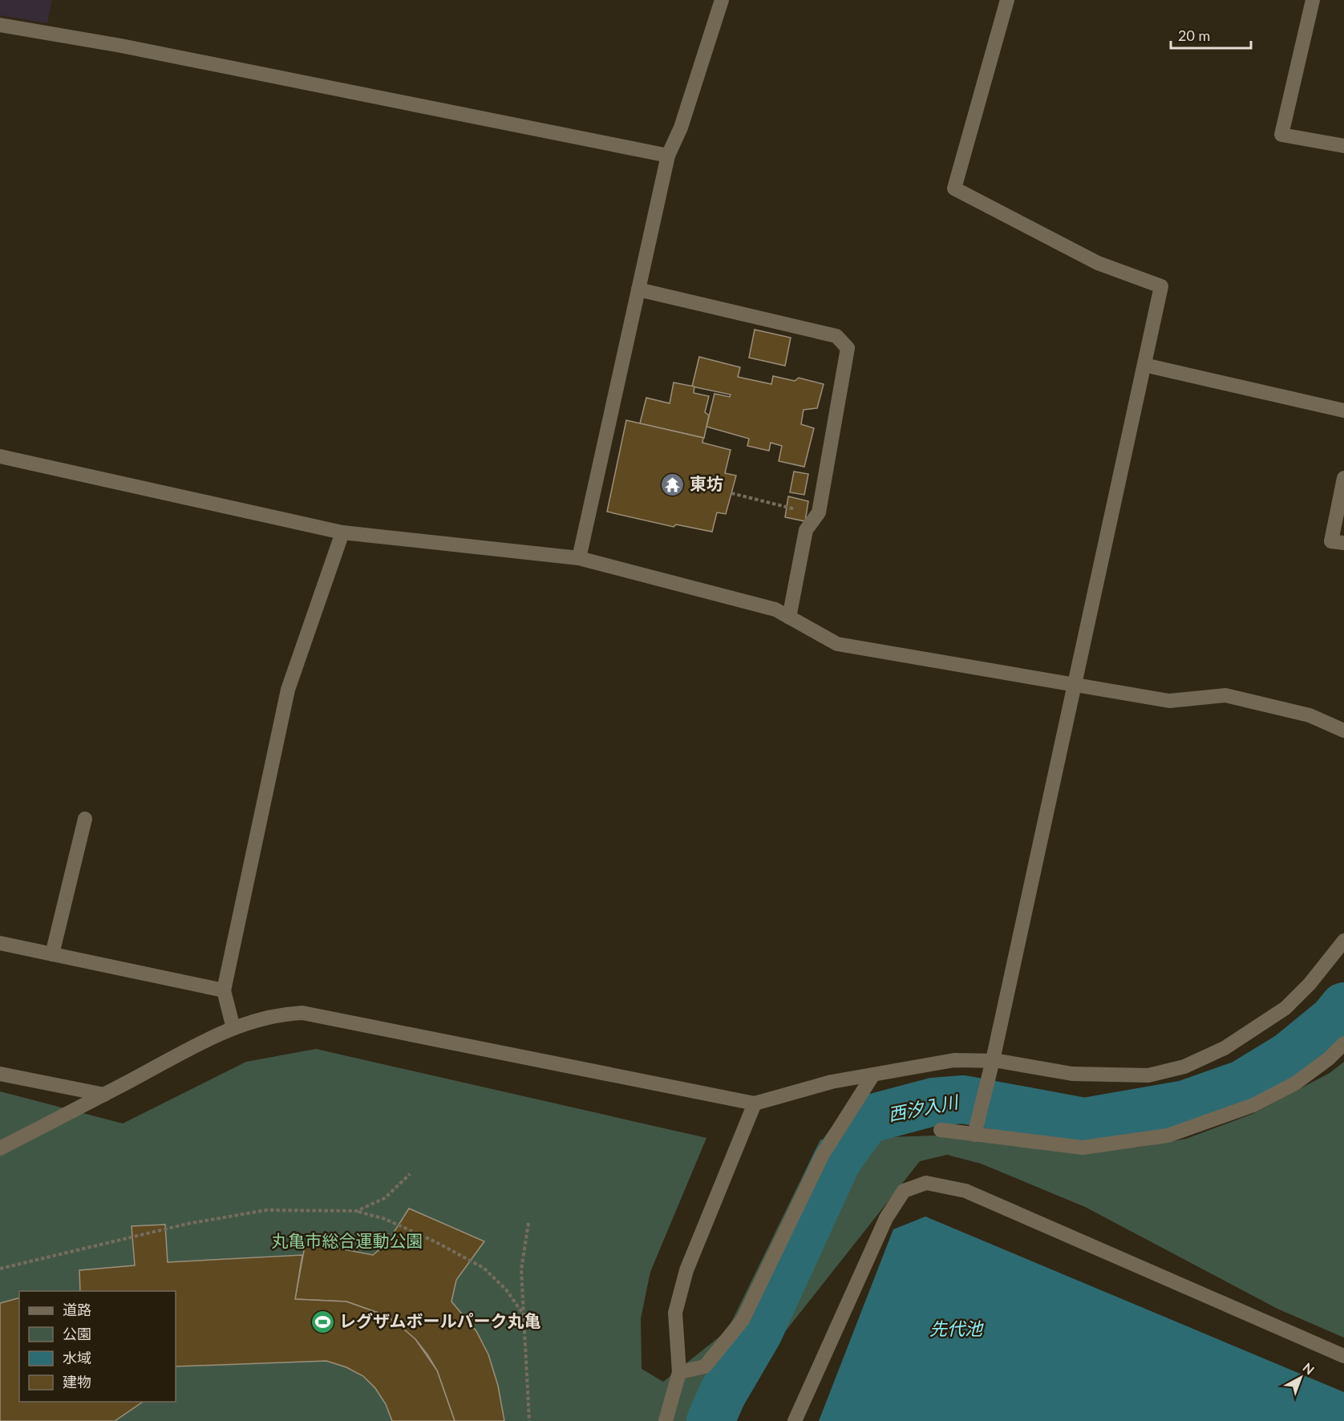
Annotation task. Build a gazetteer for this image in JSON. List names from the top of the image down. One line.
{"water":["西汐入川","先代池"],"parks":["丸亀市総合運動公園"],"places":{"temple":["東坊"],"sports":["レグザムボールパーク丸亀"]},"legend":["道路","公園","水域","建物"],"scale_bar":"20 m","north":"top right"}
